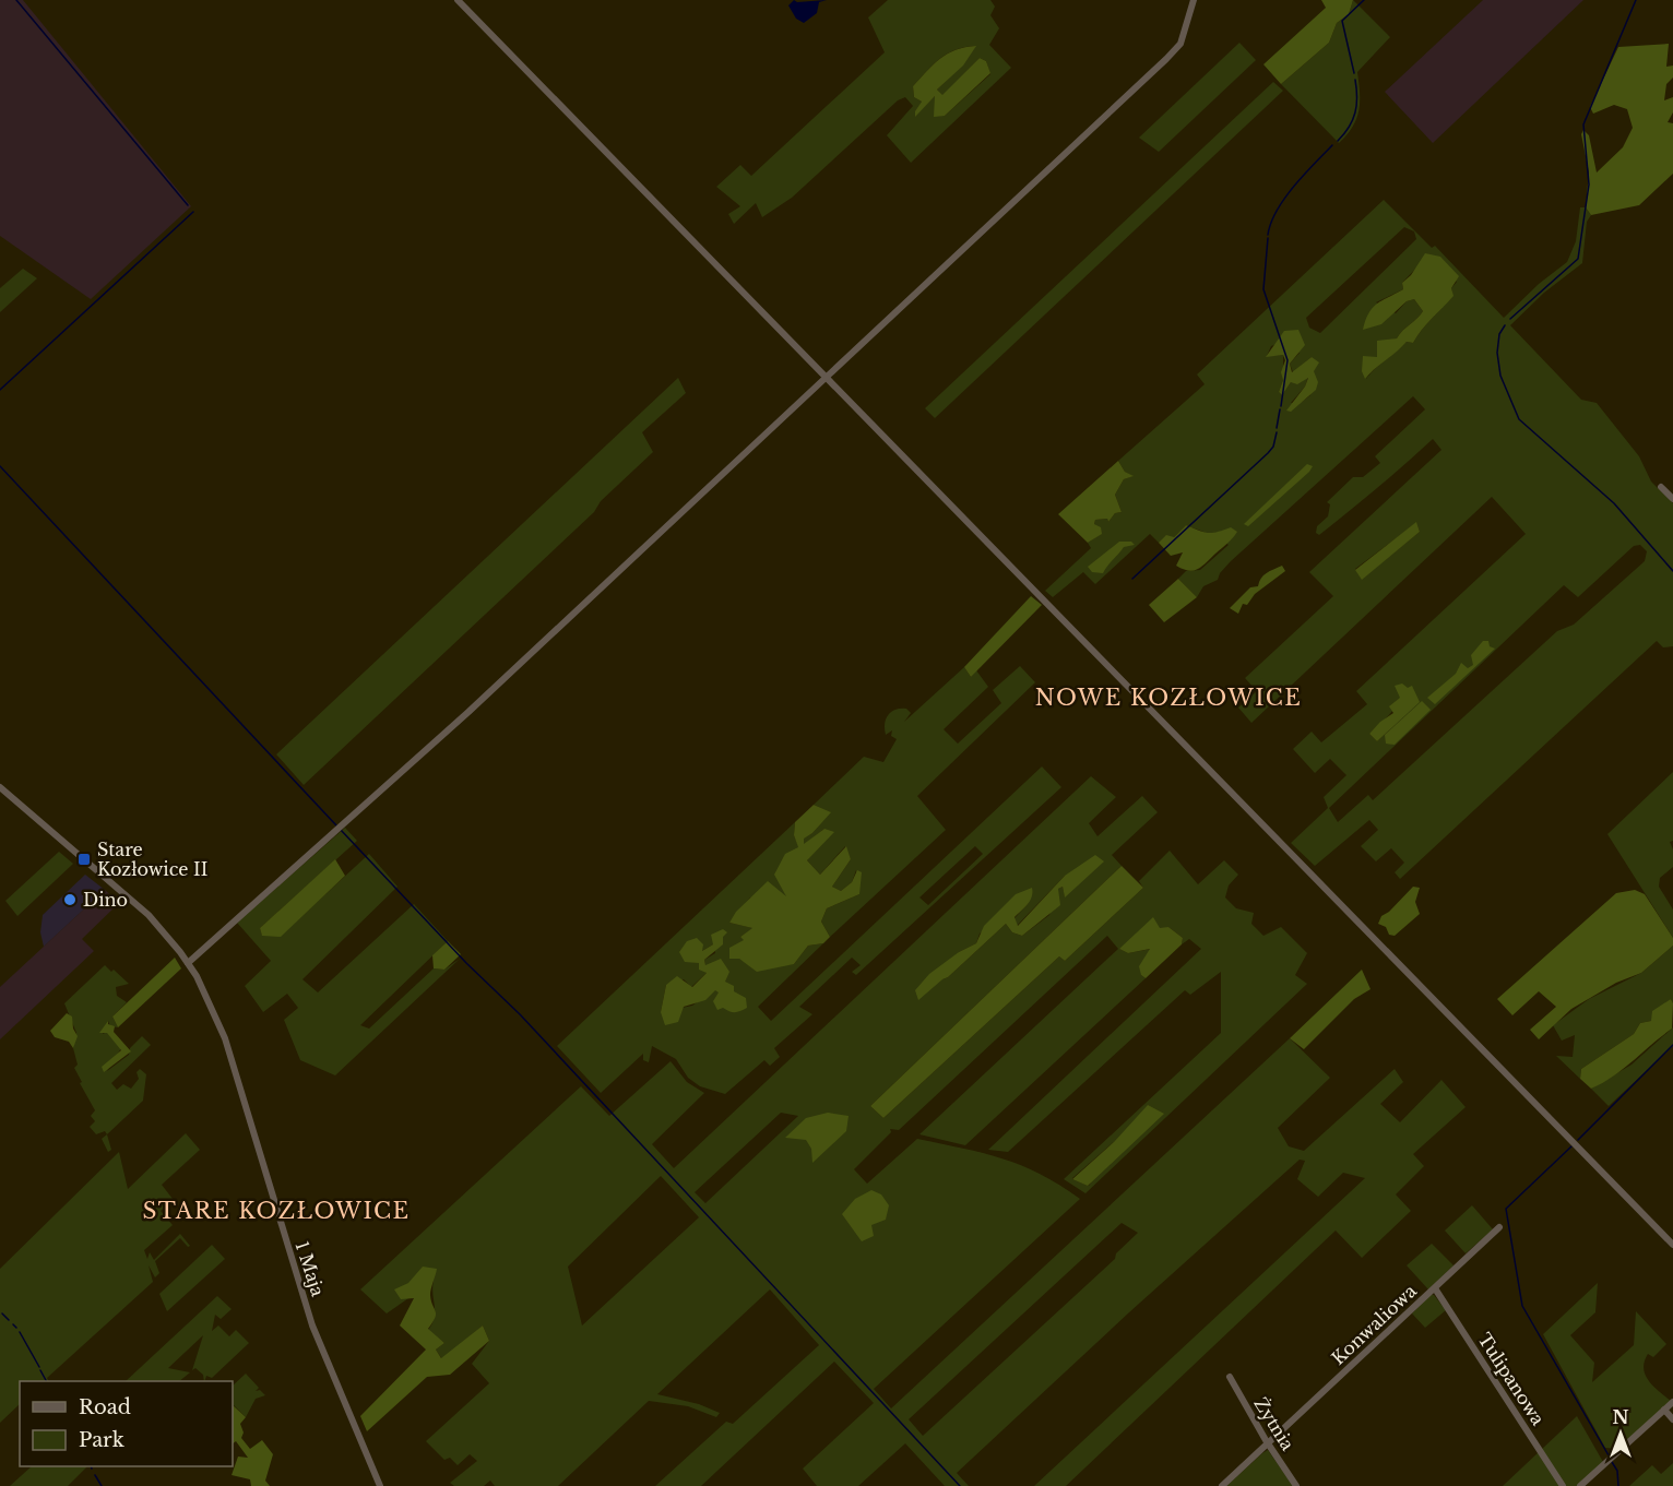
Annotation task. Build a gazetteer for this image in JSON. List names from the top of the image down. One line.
{"streets":{"street":["1 Maja","Konwaliowa","Tulipanowa","Żytnia"]},"crossings":[["Konwaliowa","Tulipanowa"],["Konwaliowa","Żytnia"]],"districts":["NOWE KOZŁOWICE","STARE KOZŁOWICE"],"places":{"transit":["Stare Kozłowice II"],"other":["Dino"]},"legend":["Road","Park"],"north":"top"}
